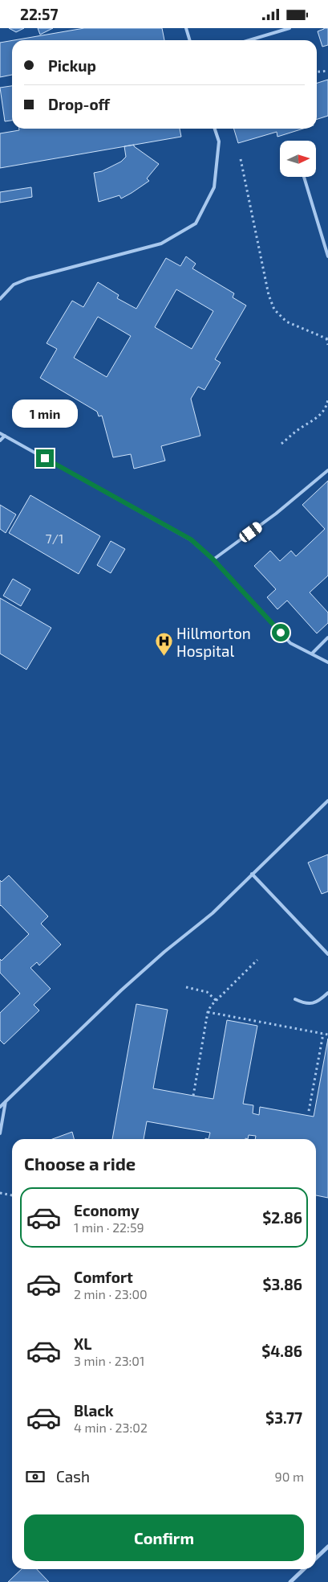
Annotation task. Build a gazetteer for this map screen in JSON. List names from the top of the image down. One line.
{"places":{"hospital":["Hillmorton Hospital"]},"house_numbers":["7/1"],"north":"right","page":{"status":"22:57","banner":["Pickup","Drop-off"],"bubble":"1 min","heading":"Choose a ride","list":[{"name":"Economy","note":"1 min · 22:59","value":"$2.86"},{"name":"Comfort","note":"2 min · 23:00","value":"$3.86"},{"name":"XL","note":"3 min · 23:01","value":"$4.86"},{"name":"Black","note":"4 min · 23:02","value":"$3.77"}],"pay":["Cash","90 m"],"buttons":"Confirm"}}
